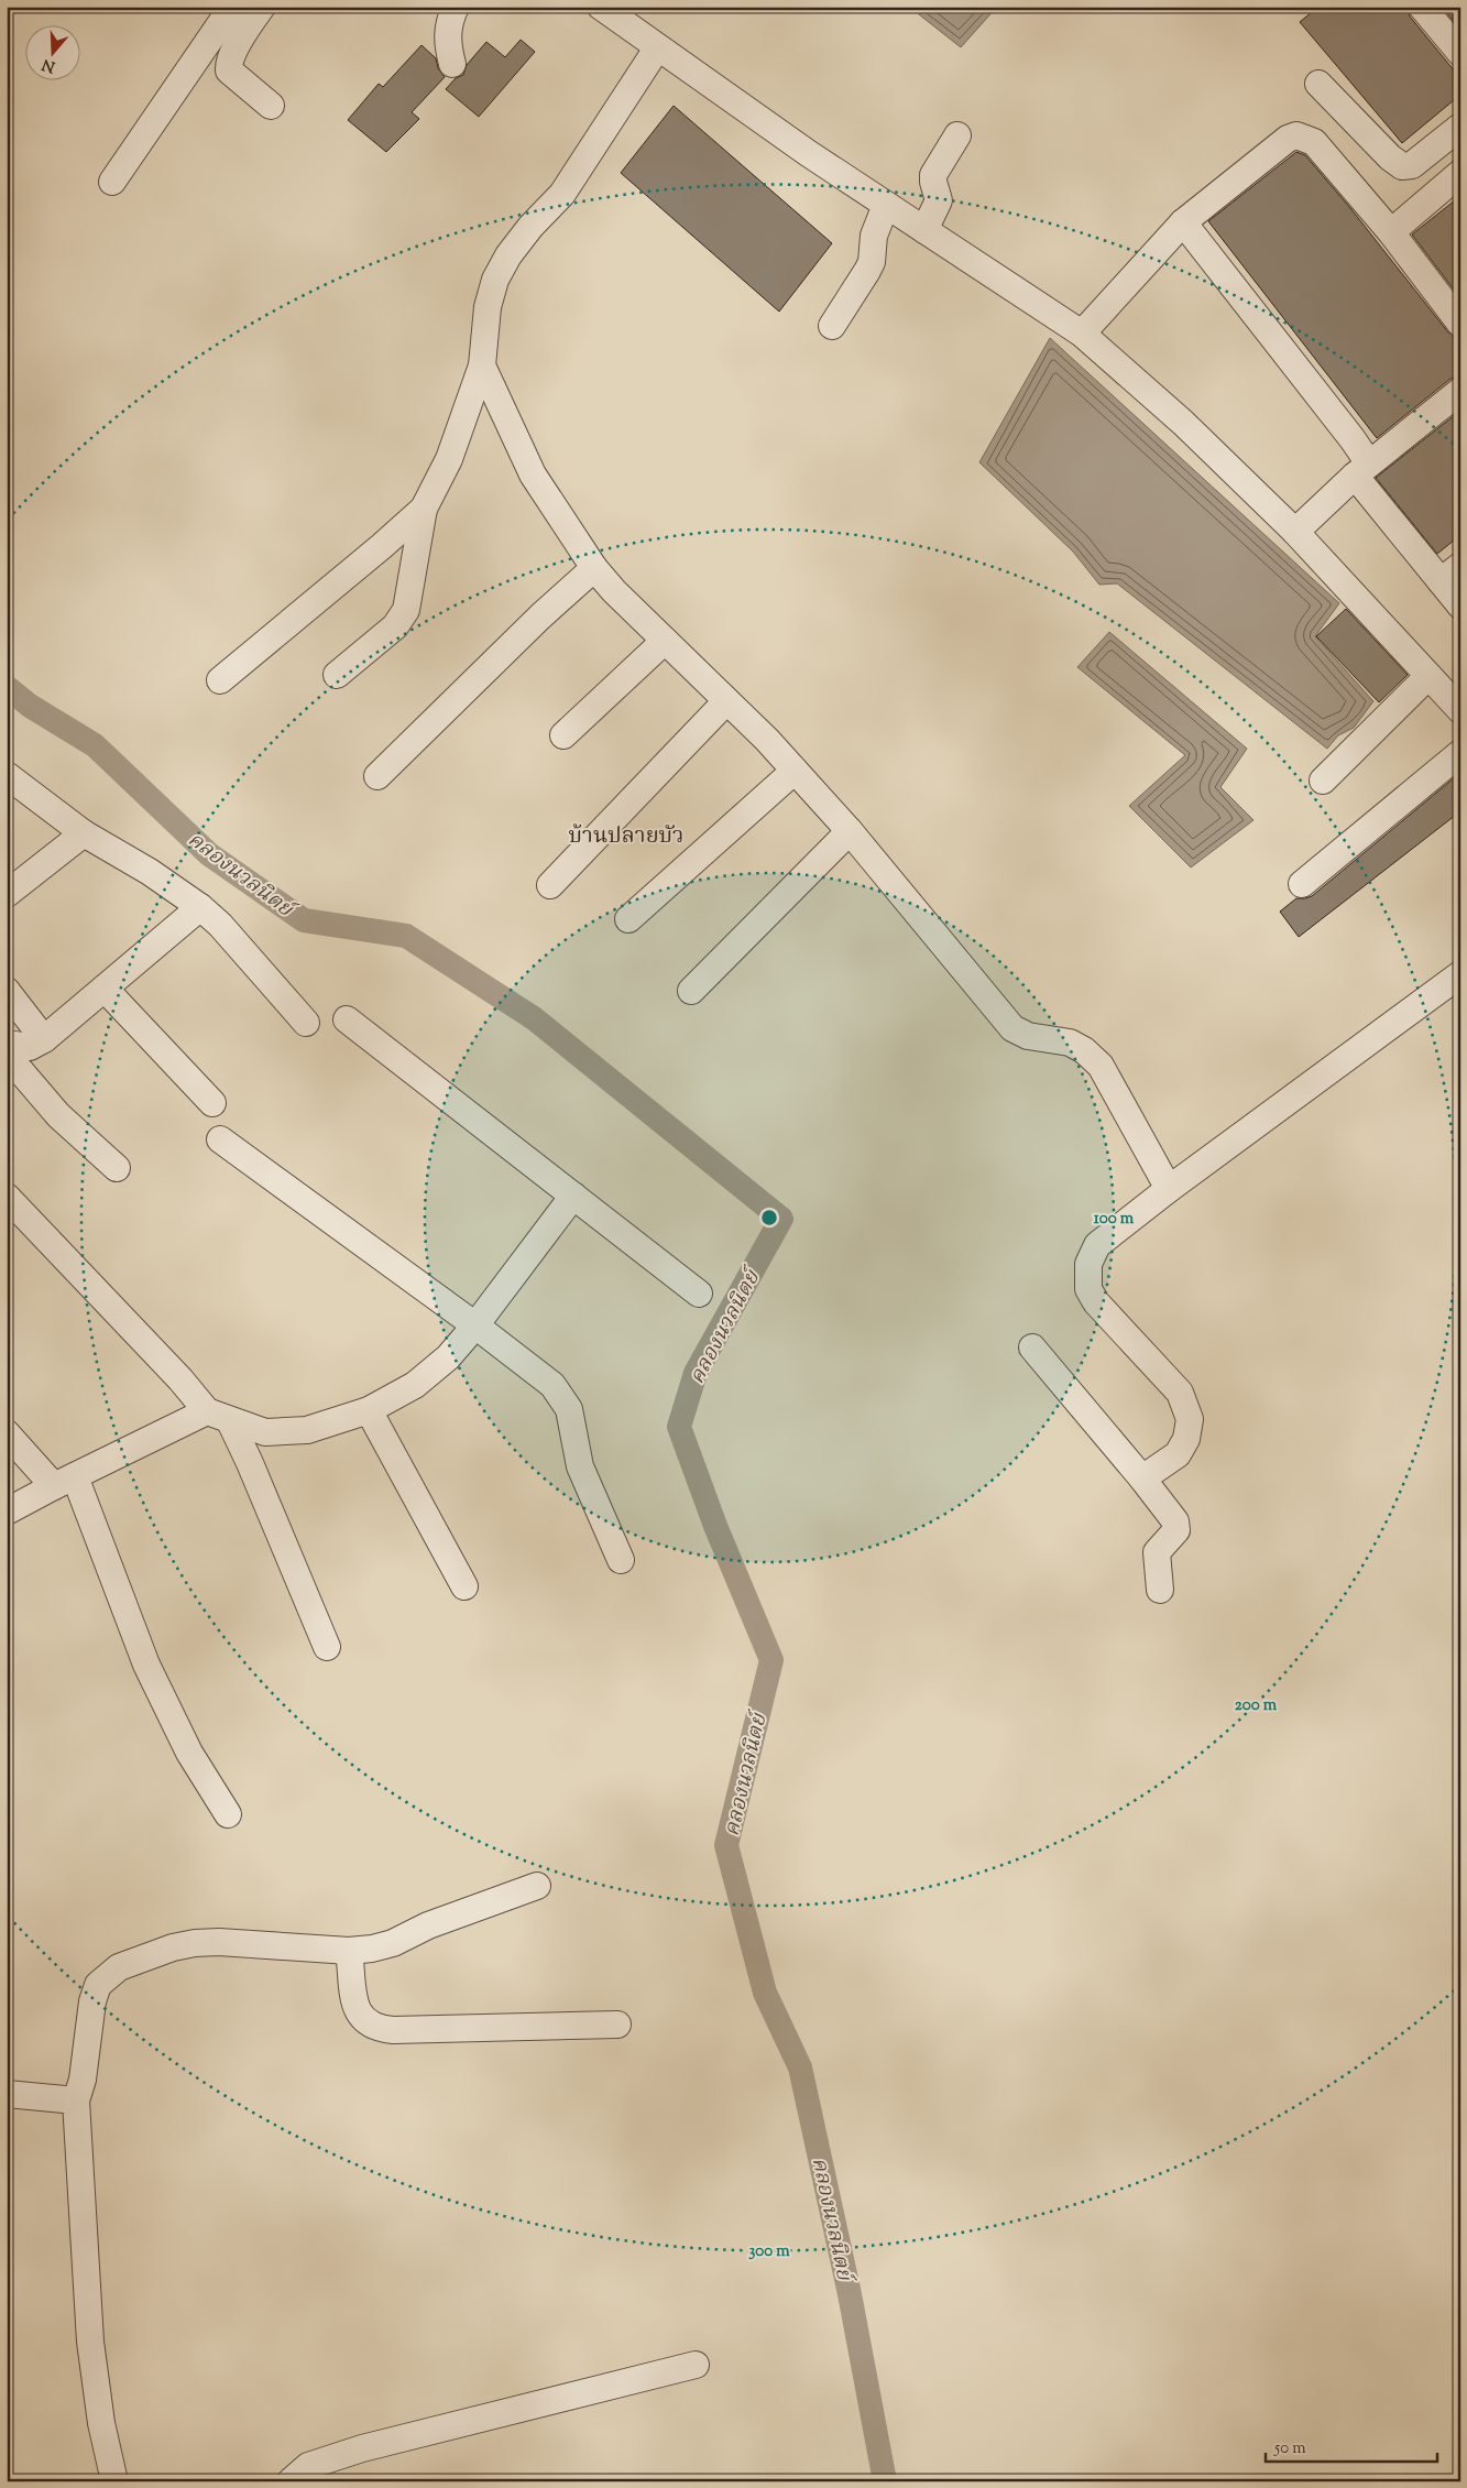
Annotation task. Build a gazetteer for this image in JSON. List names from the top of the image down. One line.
{"districts":["บ้านปลายบัว"],"water":["คลองนวลนิตย์"],"scale_bar":"50 m","north":"bottom","rings":["100 m","200 m","300 m"]}
